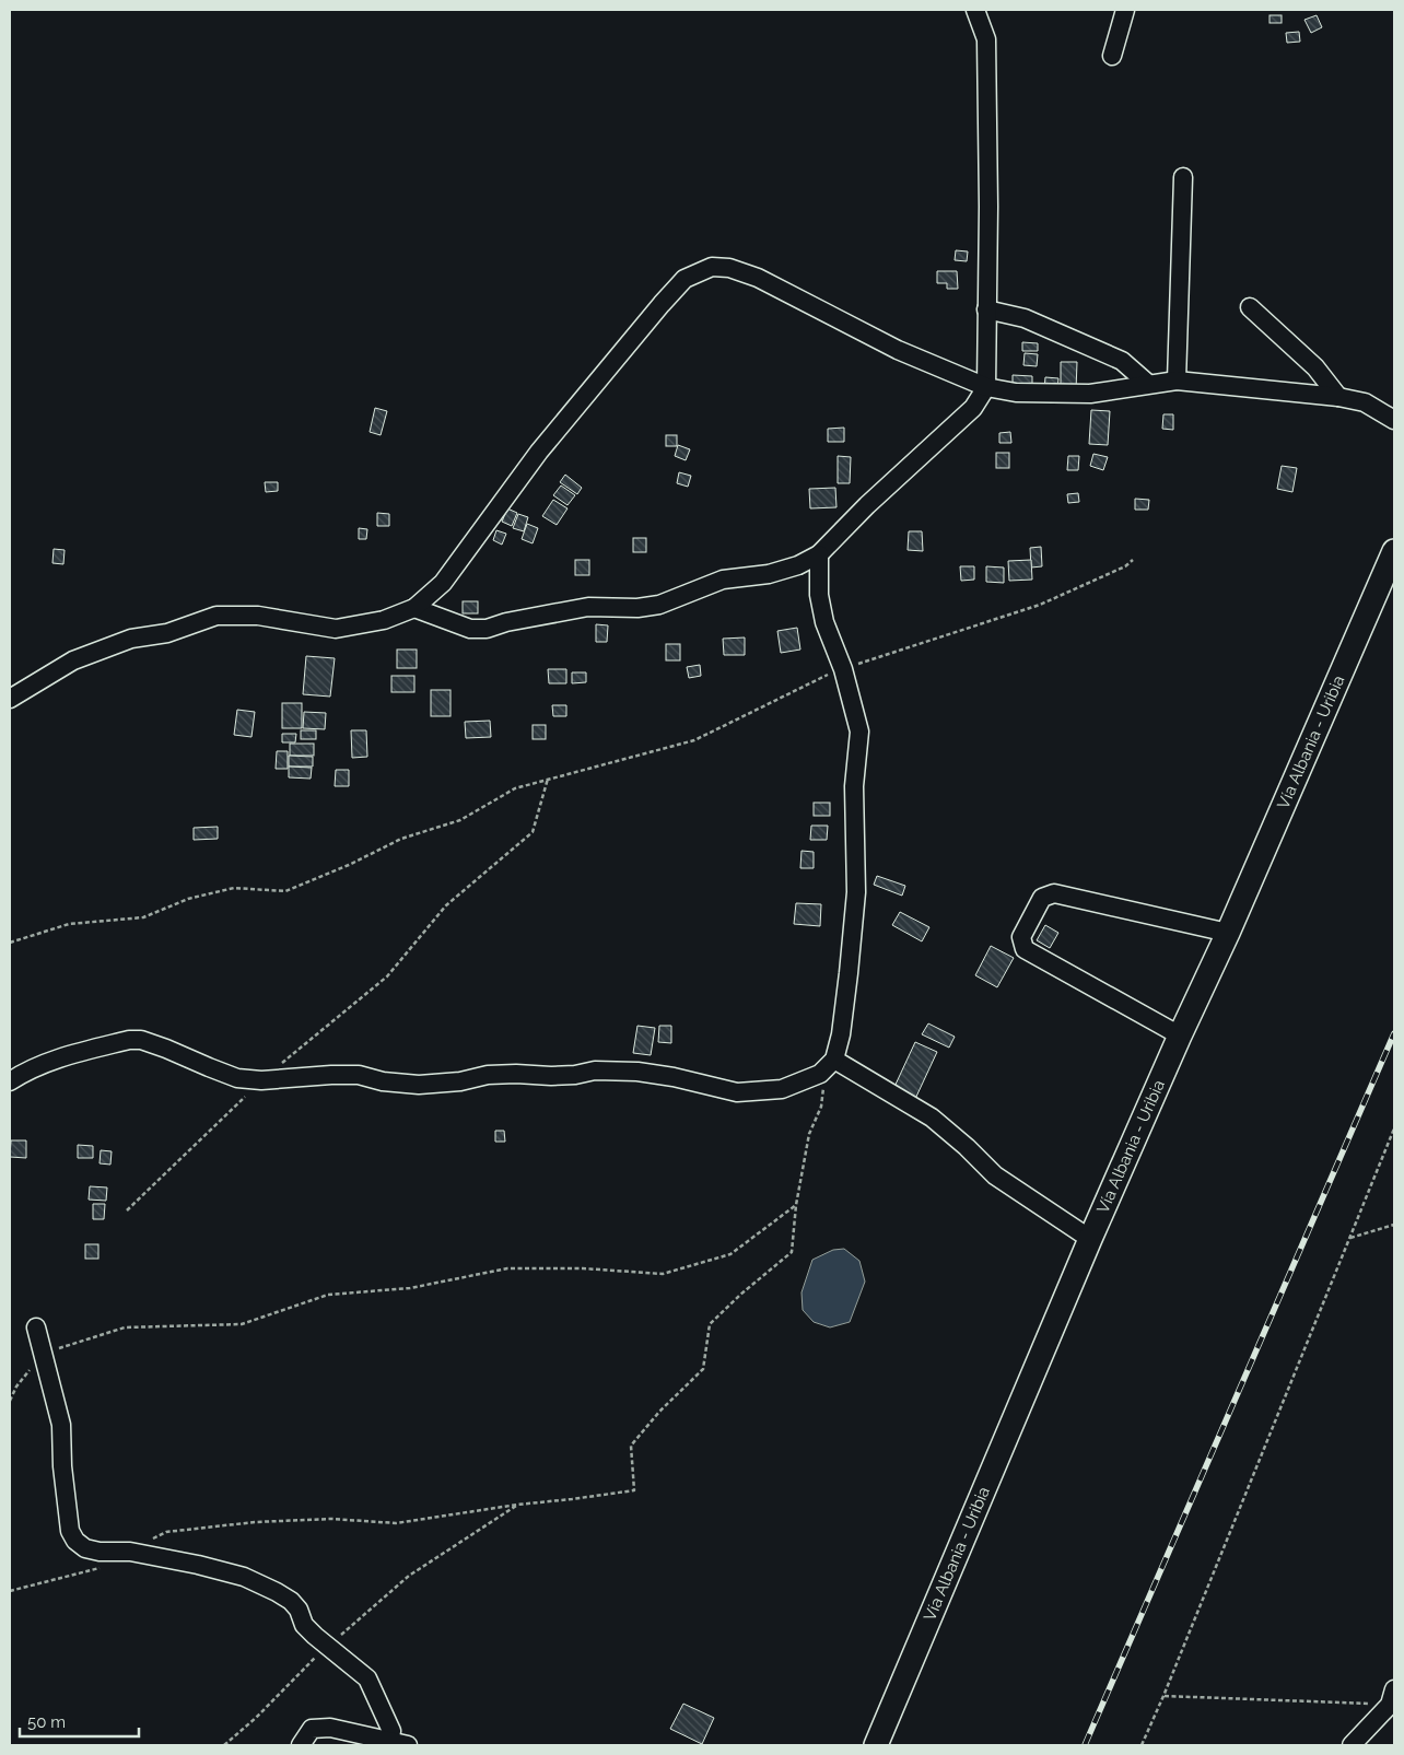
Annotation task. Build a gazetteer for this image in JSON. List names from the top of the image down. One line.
{"streets":{"main road":["Vía Albania - Uribia"]},"scale_bar":"50 m"}
